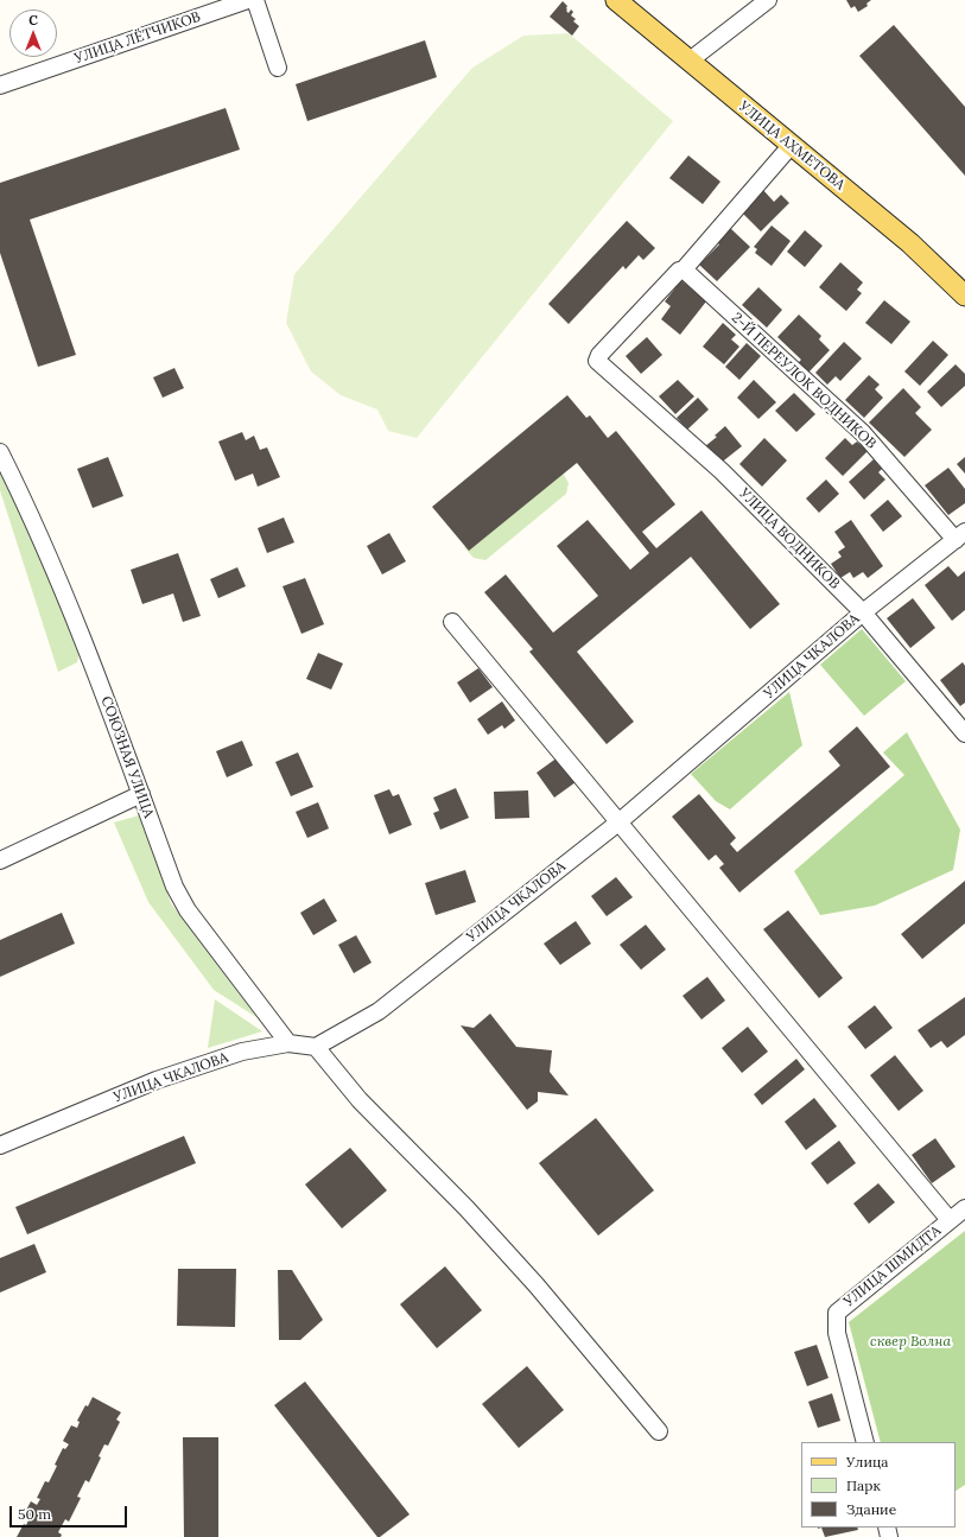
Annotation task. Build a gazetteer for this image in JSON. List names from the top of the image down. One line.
{"streets":{"main road":["УЛИЦА АХМЕТОВА"],"street":["УЛИЦА ЛЁТЧИКОВ","2-Й ПЕРЕУЛОК ВОДНИКОВ","УЛИЦА ВОДНИКОВ","УЛИЦА ЧКАЛОВА","СОЮЗНАЯ УЛИЦА","УЛИЦА ШМИДТА"]},"crossings":[["2-Й ПЕРЕУЛОК ВОДНИКОВ","УЛИЦА ВОДНИКОВ"],["2-Й ПЕРЕУЛОК ВОДНИКОВ","УЛИЦА ЧКАЛОВА"],["УЛИЦА ВОДНИКОВ","УЛИЦА ЧКАЛОВА"],["УЛИЦА ЧКАЛОВА","СОЮЗНАЯ УЛИЦА"]],"parks":["сквер Волна"],"legend":["Улица","Парк","Здание"],"scale_bar":"50 m","north":"top"}
